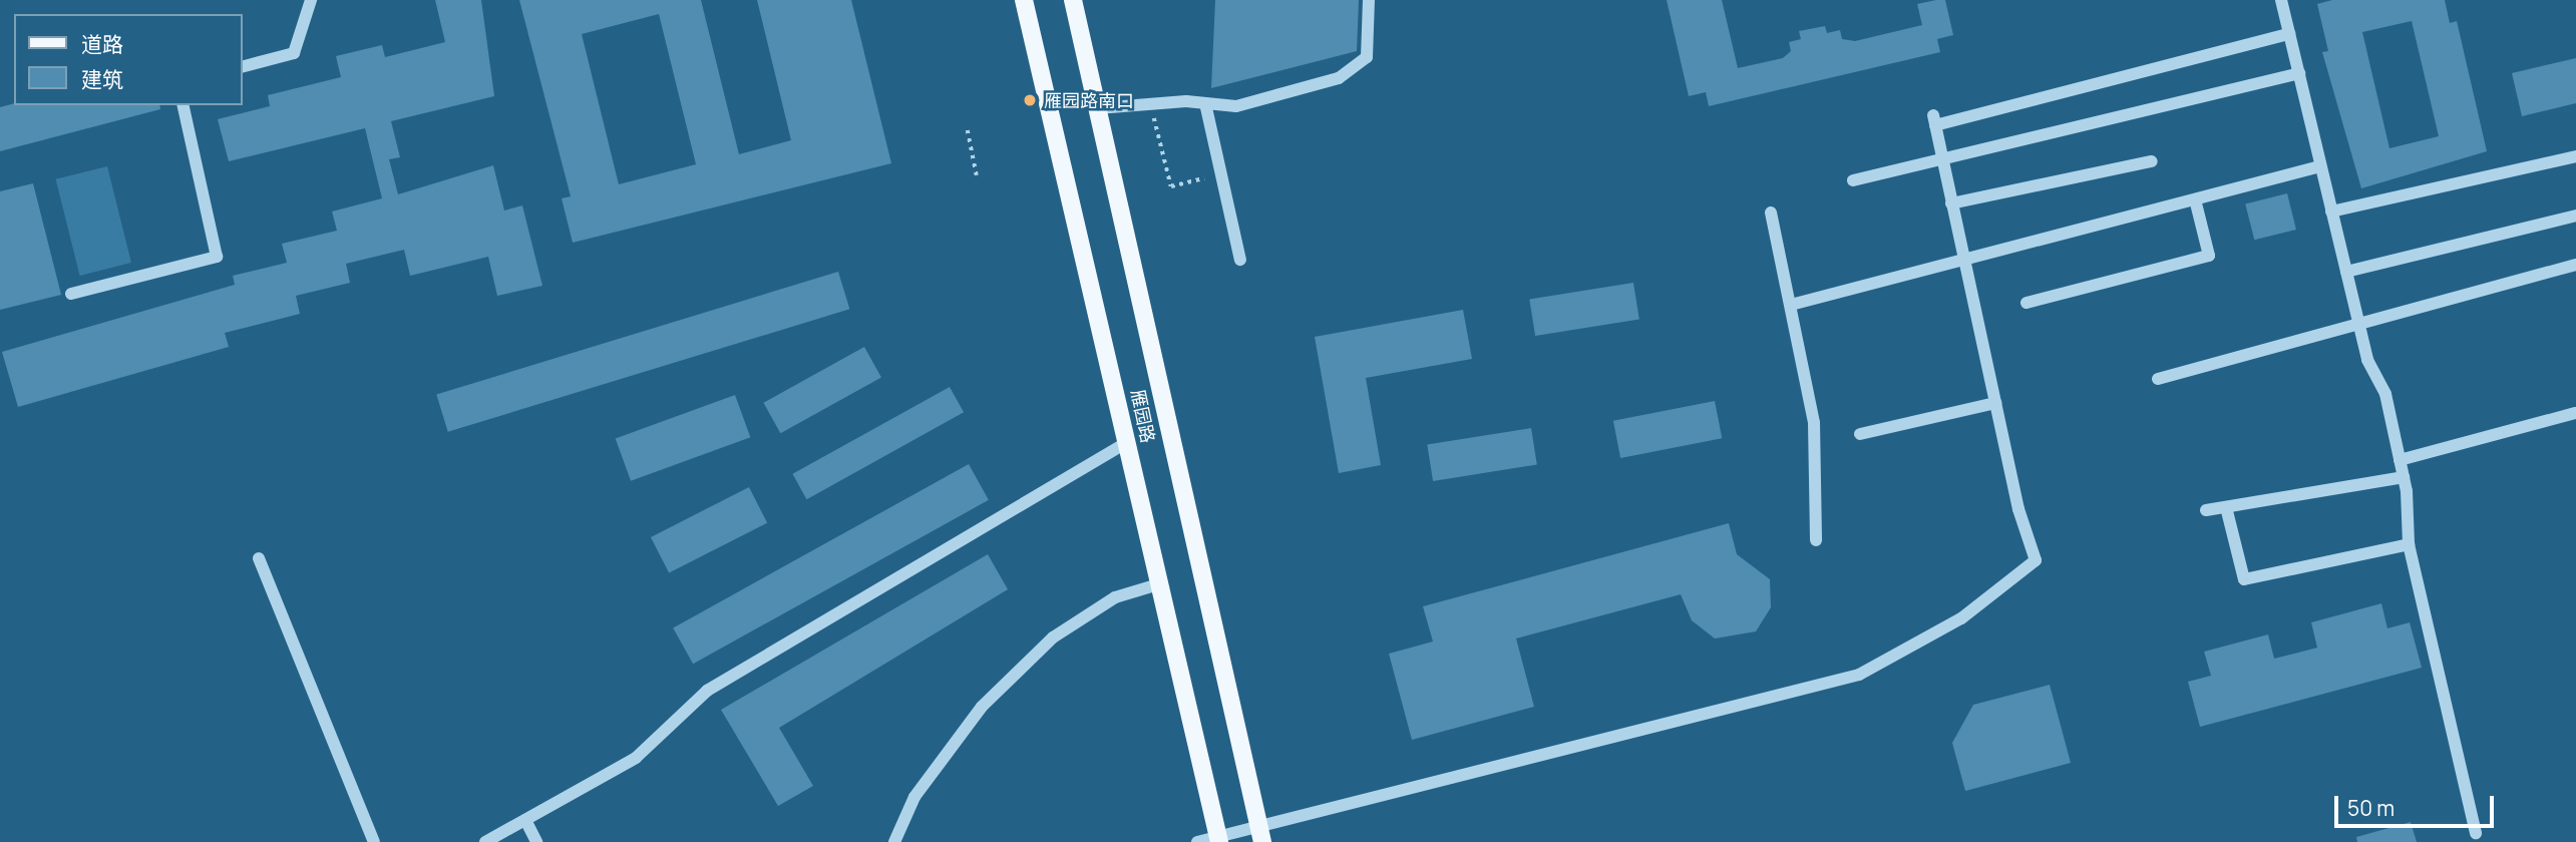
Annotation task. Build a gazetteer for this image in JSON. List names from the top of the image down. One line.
{"streets":{"main road":["雁园路"]},"places":["雁园路南口"],"legend":["道路","建筑"],"scale_bar":"50 m"}
